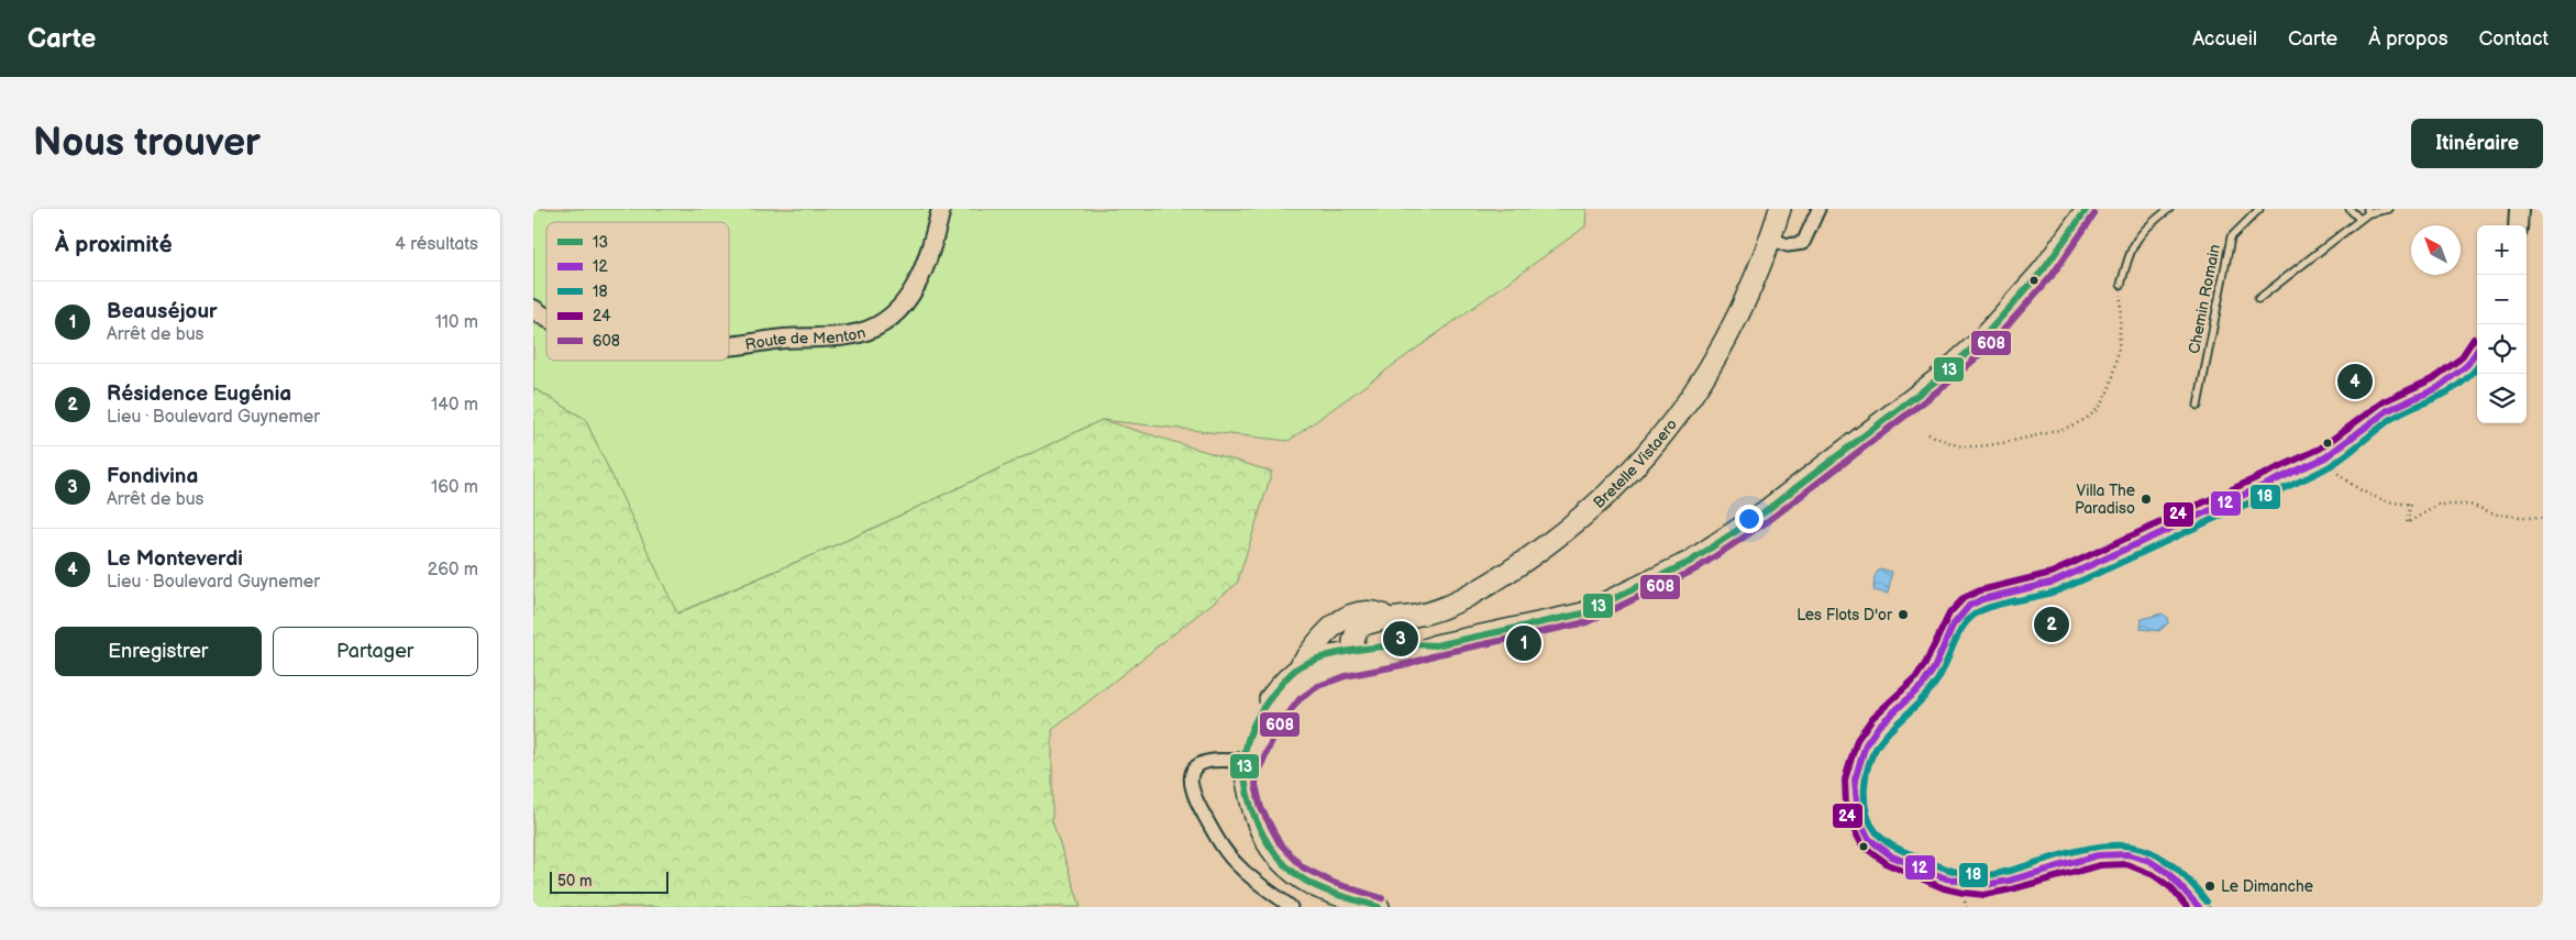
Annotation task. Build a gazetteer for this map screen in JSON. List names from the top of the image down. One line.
{"streets":{"main road":["Route de Menton","Bretelle Vistaero"],"lane":["Chemin Romain"]},"places":["Villa The Paradiso","Les Flots D'or","Le Dimanche"],"lines":["transit line 13","transit line 608","transit line 24","transit line 12","transit line 18"],"legend":["13","12","18","24","608"],"scale_bar":"50 m","north":"top left","page":{"header":"Carte","nav":["Accueil","Carte","À propos","Contact"],"buttons":["Itinéraire",["Enregistrer","Partager"]],"title":"Nous trouver","heading":["À proximité","4 résultats"],"map_buttons":["+","−"],"list":[{"mark":"1","name":"Beauséjour","note":"Arrêt de bus","value":"110 m"},{"mark":"2","name":"Résidence Eugénia","note":"Lieu · Boulevard Guynemer","value":"140 m"},{"mark":"3","name":"Fondivina","note":"Arrêt de bus","value":"160 m"},{"mark":"4","name":"Le Monteverdi","note":"Lieu · Boulevard Guynemer","value":"260 m"}],"pins":["4","2","3","1"],"scale":"50 m"}}
